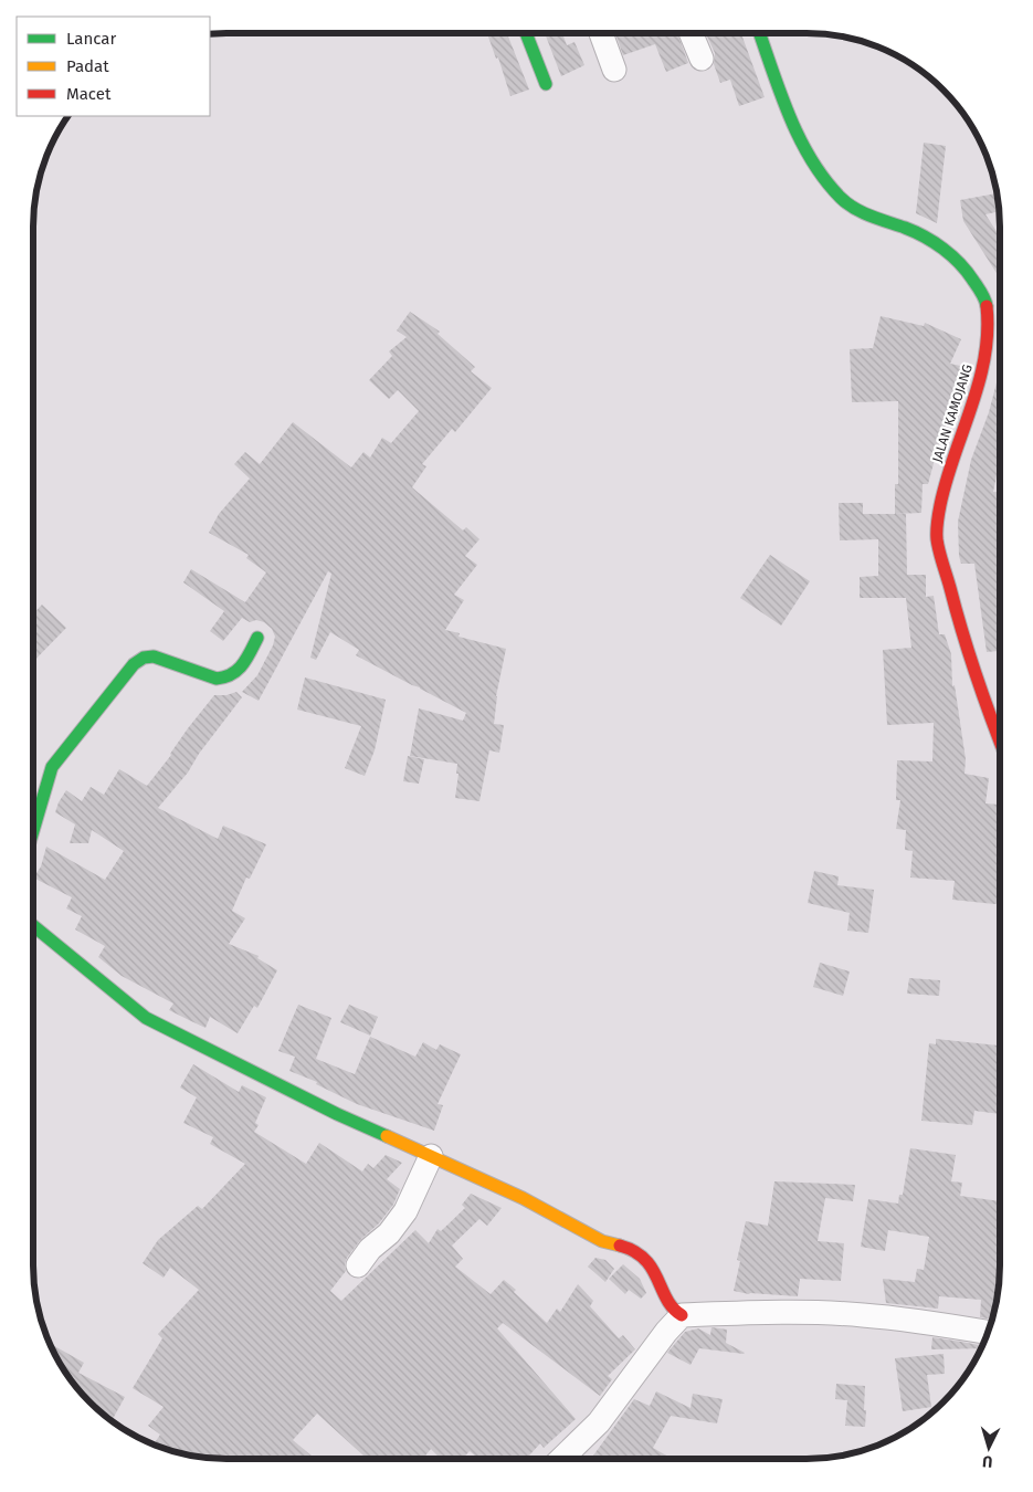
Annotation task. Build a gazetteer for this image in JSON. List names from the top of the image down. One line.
{"streets":{"street":["JALAN KAMOJANG"]},"legend":["Lancar","Padat","Macet"],"north":"bottom"}
